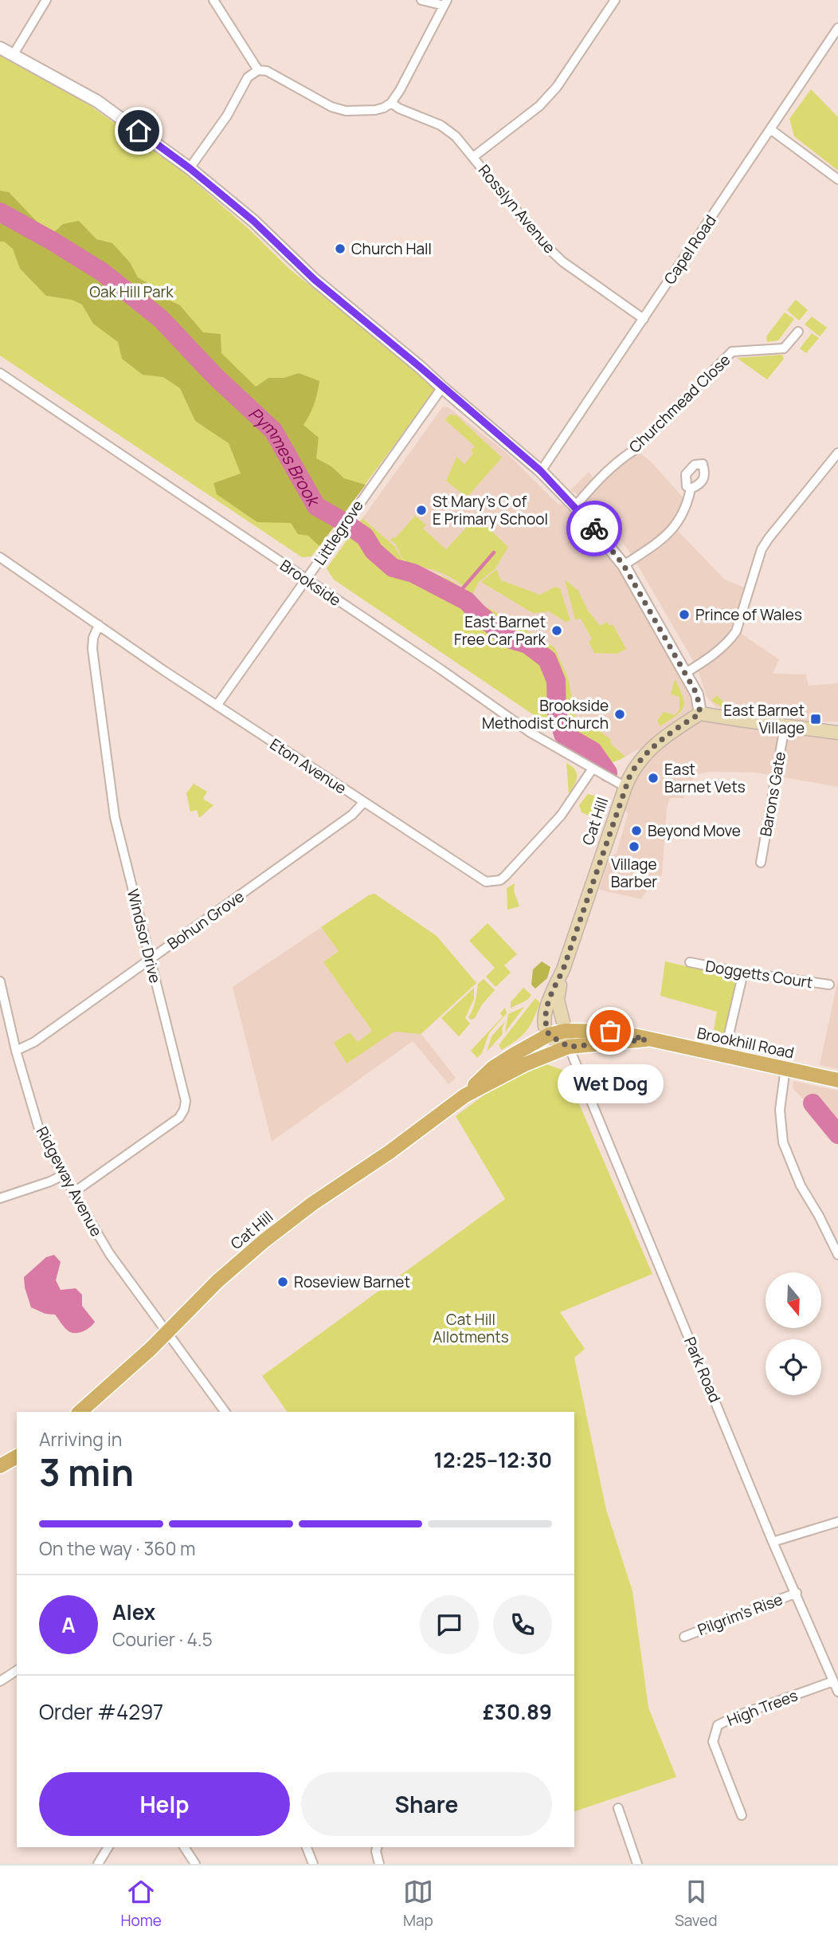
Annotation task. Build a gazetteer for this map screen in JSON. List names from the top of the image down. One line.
{"streets":{"main road":["Cat Hill","Brookhill Road"],"street":["Rosslyn Avenue","Capel Road","Churchmead Close","Littlegrove","Brookside","Eton Avenue","Barons Gate","Bohun Grove","Windsor Drive","Doggetts Court","Ridgeway Avenue","Park Road","Pilgrim's Rise","High Trees"]},"crossings":[["Rosslyn Avenue","Capel Road"],["Littlegrove","Brookside"],["Littlegrove","Eton Avenue"],["Brookside","Eton Avenue"],["Brookside","Cat Hill"],["Eton Avenue","Bohun Grove"],["Eton Avenue","Windsor Drive"],["Cat Hill","Brookhill Road"],["Cat Hill","Ridgeway Avenue"],["Cat Hill","Park Road"],["Bohun Grove","Windsor Drive"],["Bohun Grove","Ridgeway Avenue"],["Windsor Drive","Ridgeway Avenue"],["Brookhill Road","Park Road"],["Park Road","Pilgrim's Rise"],["Park Road","High Trees"]],"water":["Pymmes Brook"],"parks":["Oak Hill Park","Cat Hill Allotments"],"places":{"other":["Church Hall","St Mary's C of E Primary School","Prince of Wales","East Barnet Free Car Park","Brookside Methodist Church","East Barnet Vets","Beyond Move","Village Barber","Wet Dog","Roseview Barnet"],"transit":["East Barnet Village"]},"north":"bottom","page":{"bubble":"Wet Dog","heading":["3 min","Arriving in","12:25–12:30"],"panel":["Alex","Courier · 4.5","Order #4297","£30.89"],"bar":"On the way · 360 m","round":"A","buttons":["Help","Share"],"tabs":["Home","Map","Saved"]}}
